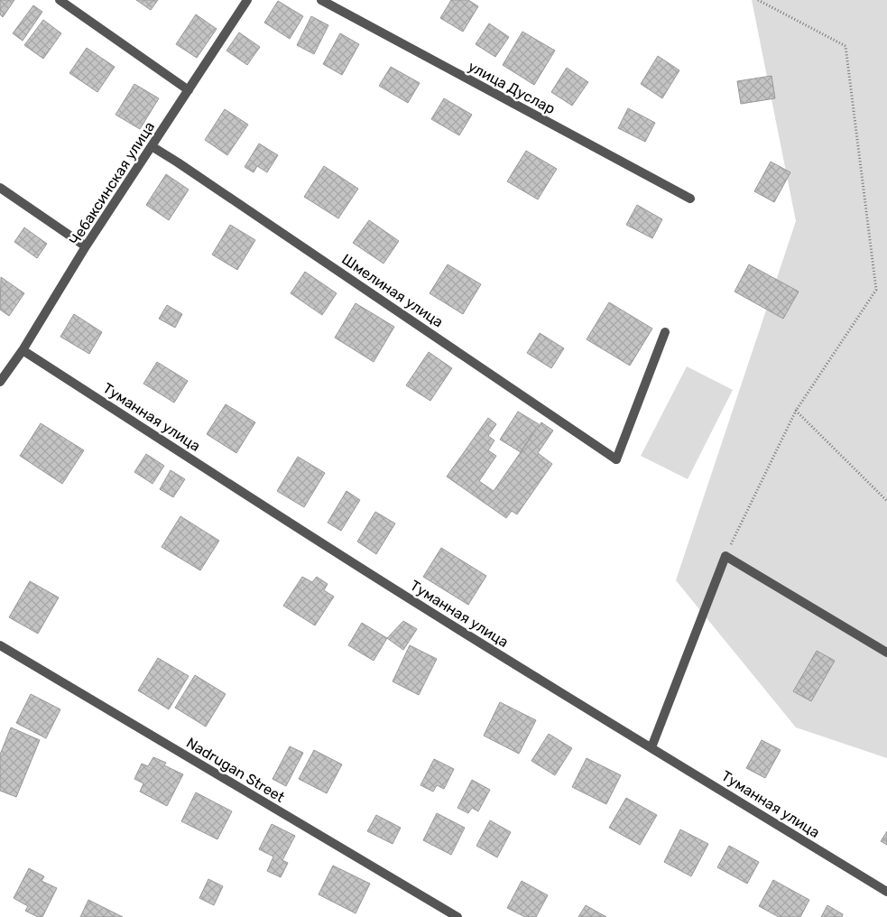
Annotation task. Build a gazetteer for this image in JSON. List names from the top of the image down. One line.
{"streets":{"street":["улица Дуслар","Чебаксинская улица","Шмелиная улица","Туманная улица","Nadrugan Street"]},"crossings":[["Чебаксинская улица","Шмелиная улица"],["Чебаксинская улица","Туманная улица"]]}
